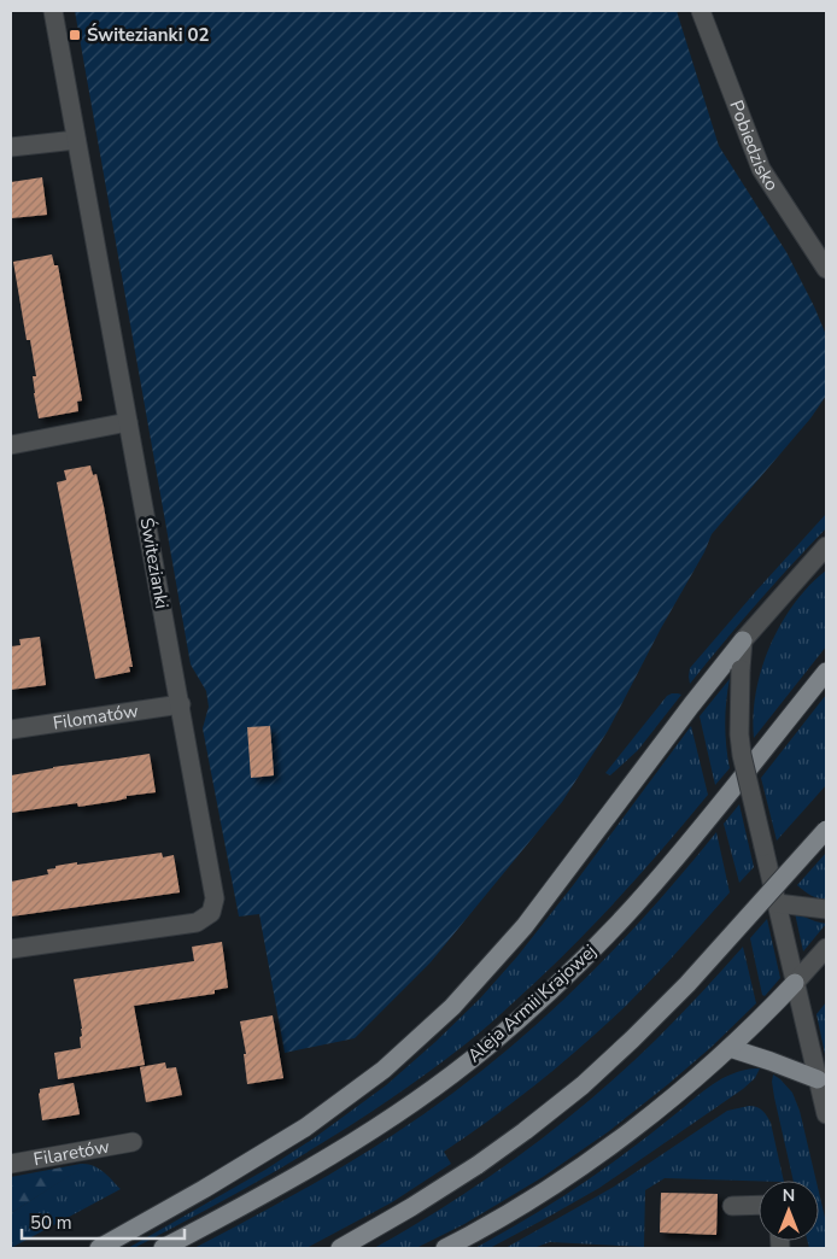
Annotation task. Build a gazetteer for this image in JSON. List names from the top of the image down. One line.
{"streets":{"main road":["Aleja Armii Krajowej"],"street":["Pobiedzisko","Świtezianki","Filomatów","Filaretów"]},"crossings":[["Świtezianki","Filomatów"]],"places":{"transit":["Świtezianki 02"]},"scale_bar":"50 m","north":"top"}
